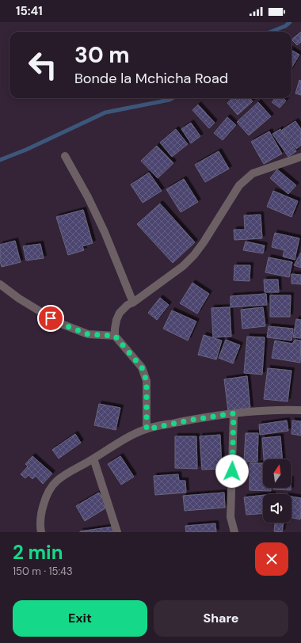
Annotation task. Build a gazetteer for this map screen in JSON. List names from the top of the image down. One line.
{"north":"top","page":{"status":"15:41","turn":["30 m","Bonde la Mchicha Road"],"heading":["2 min","150 m · 15:43"],"buttons":["Exit","Share"]}}
